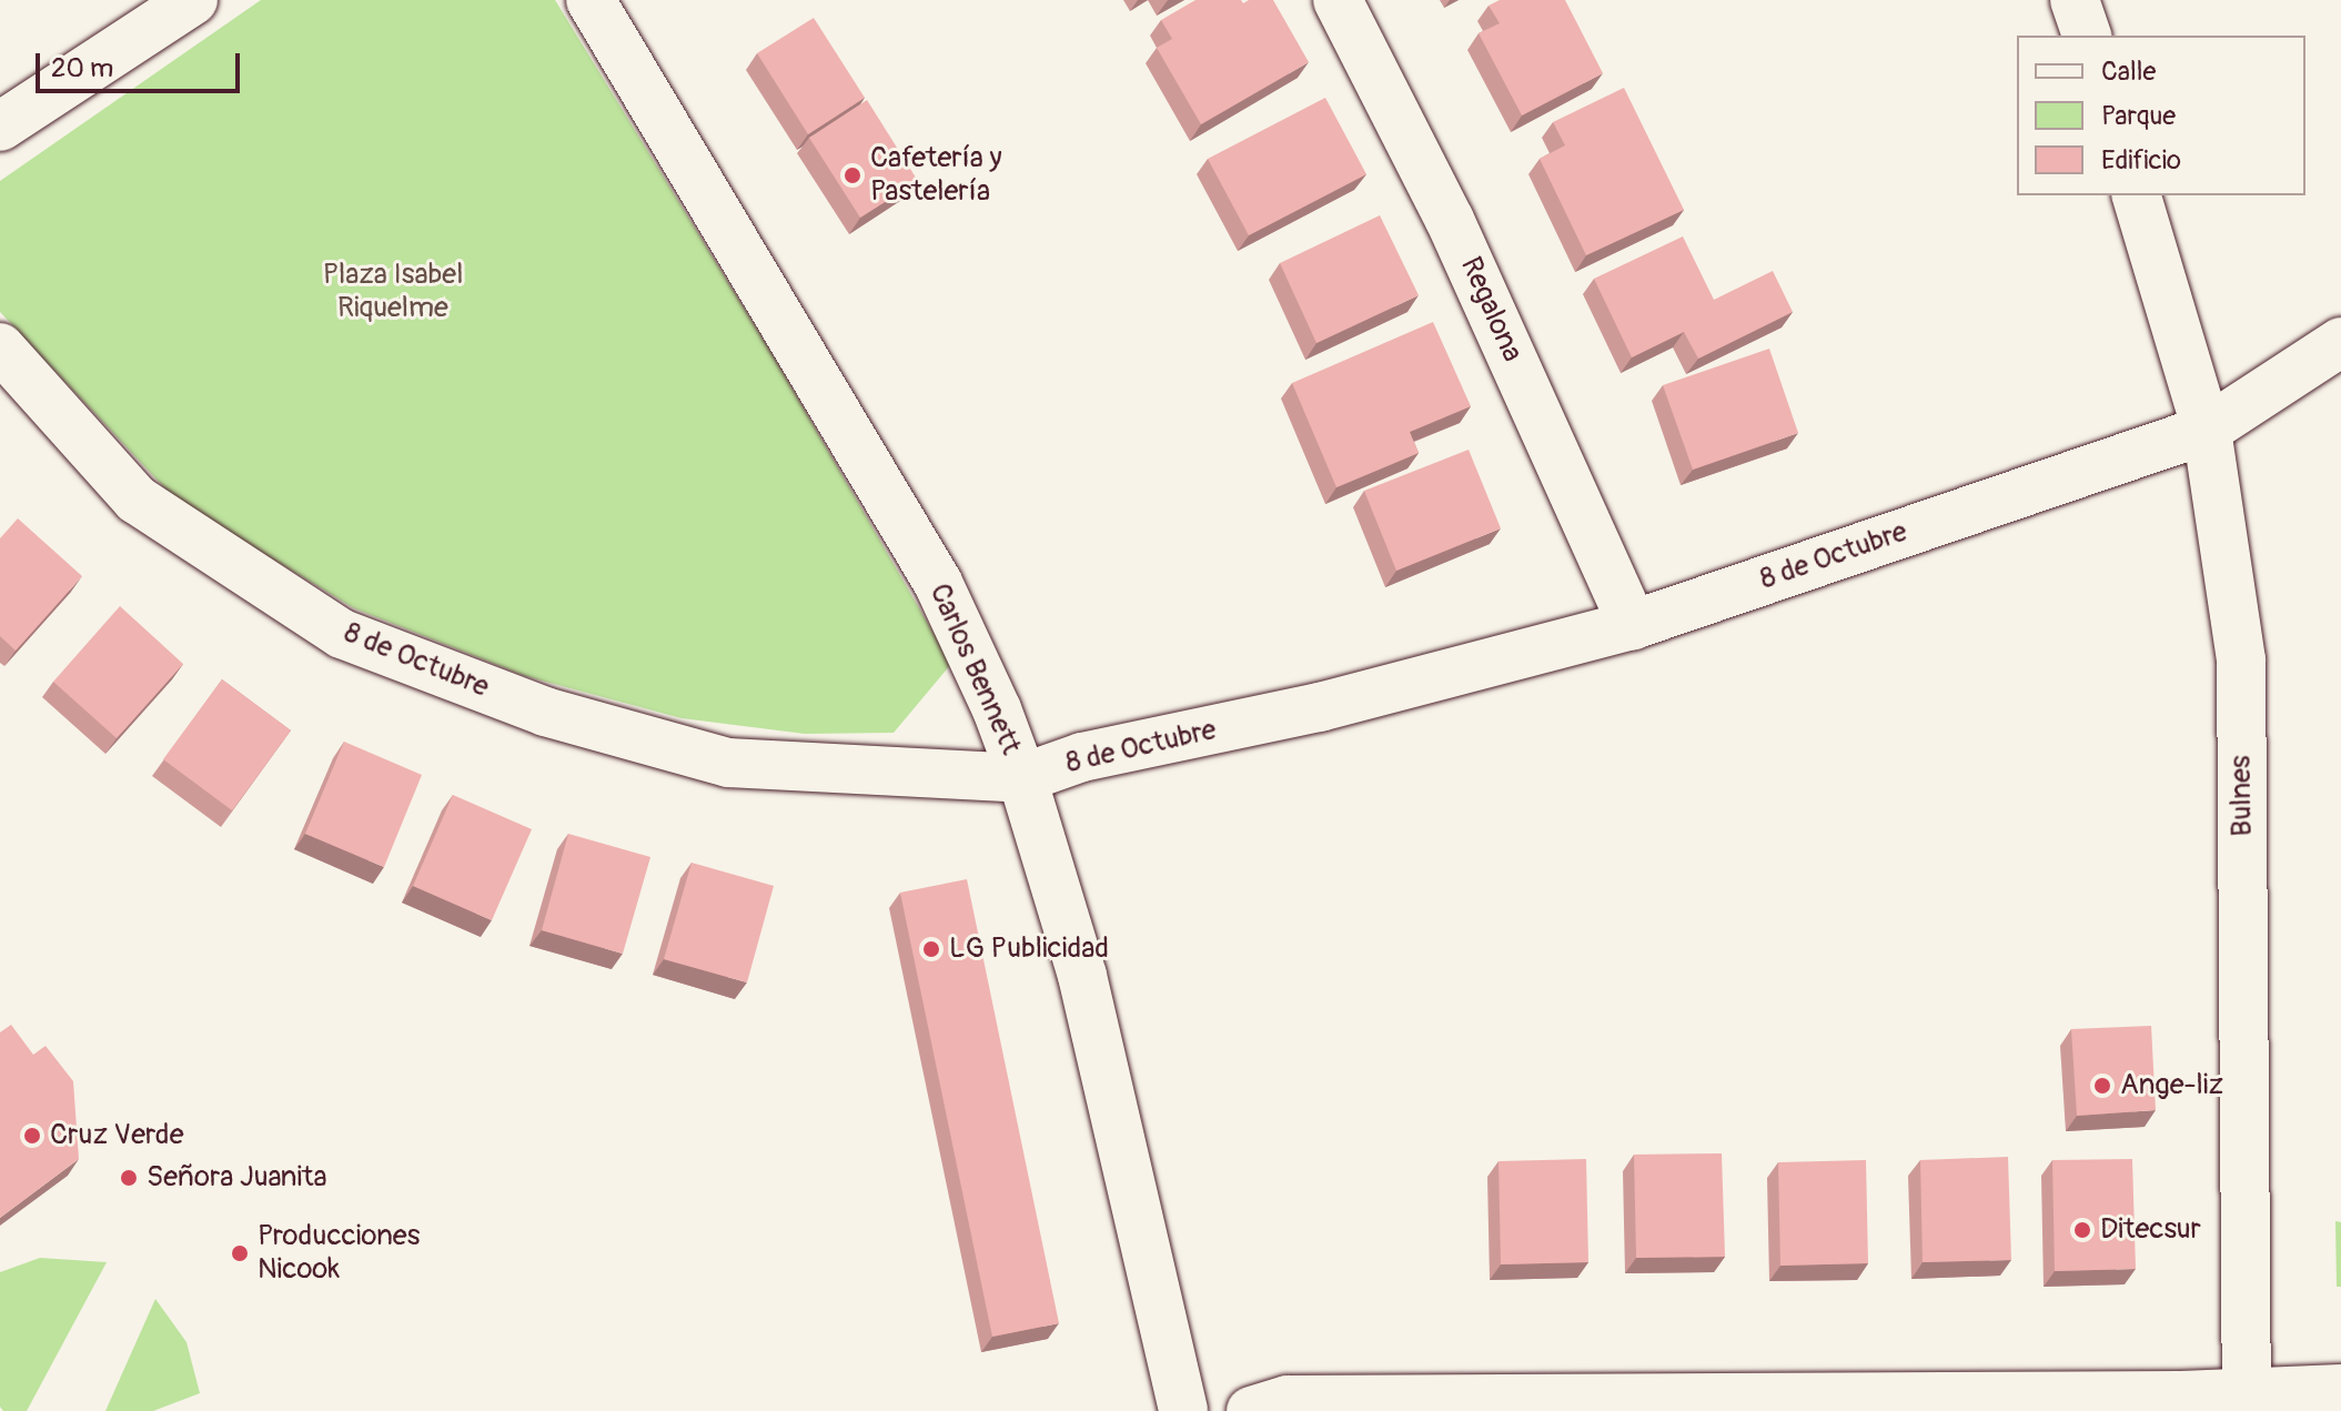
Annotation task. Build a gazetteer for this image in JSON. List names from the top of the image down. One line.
{"streets":{"street":["Regalona","8 de Octubre","Carlos Bennett","Bulnes"]},"crossings":[["Regalona","8 de Octubre"],["8 de Octubre","Carlos Bennett"],["8 de Octubre","Bulnes"]],"parks":["Plaza Isabel Riquelme"],"places":["Cafetería y Pastelería","LG Publicidad","Ange-liz","Cruz Verde","Señora Juanita","Ditecsur","Producciones Nicook"],"legend":["Calle","Parque","Edificio"],"scale_bar":"20 m"}
